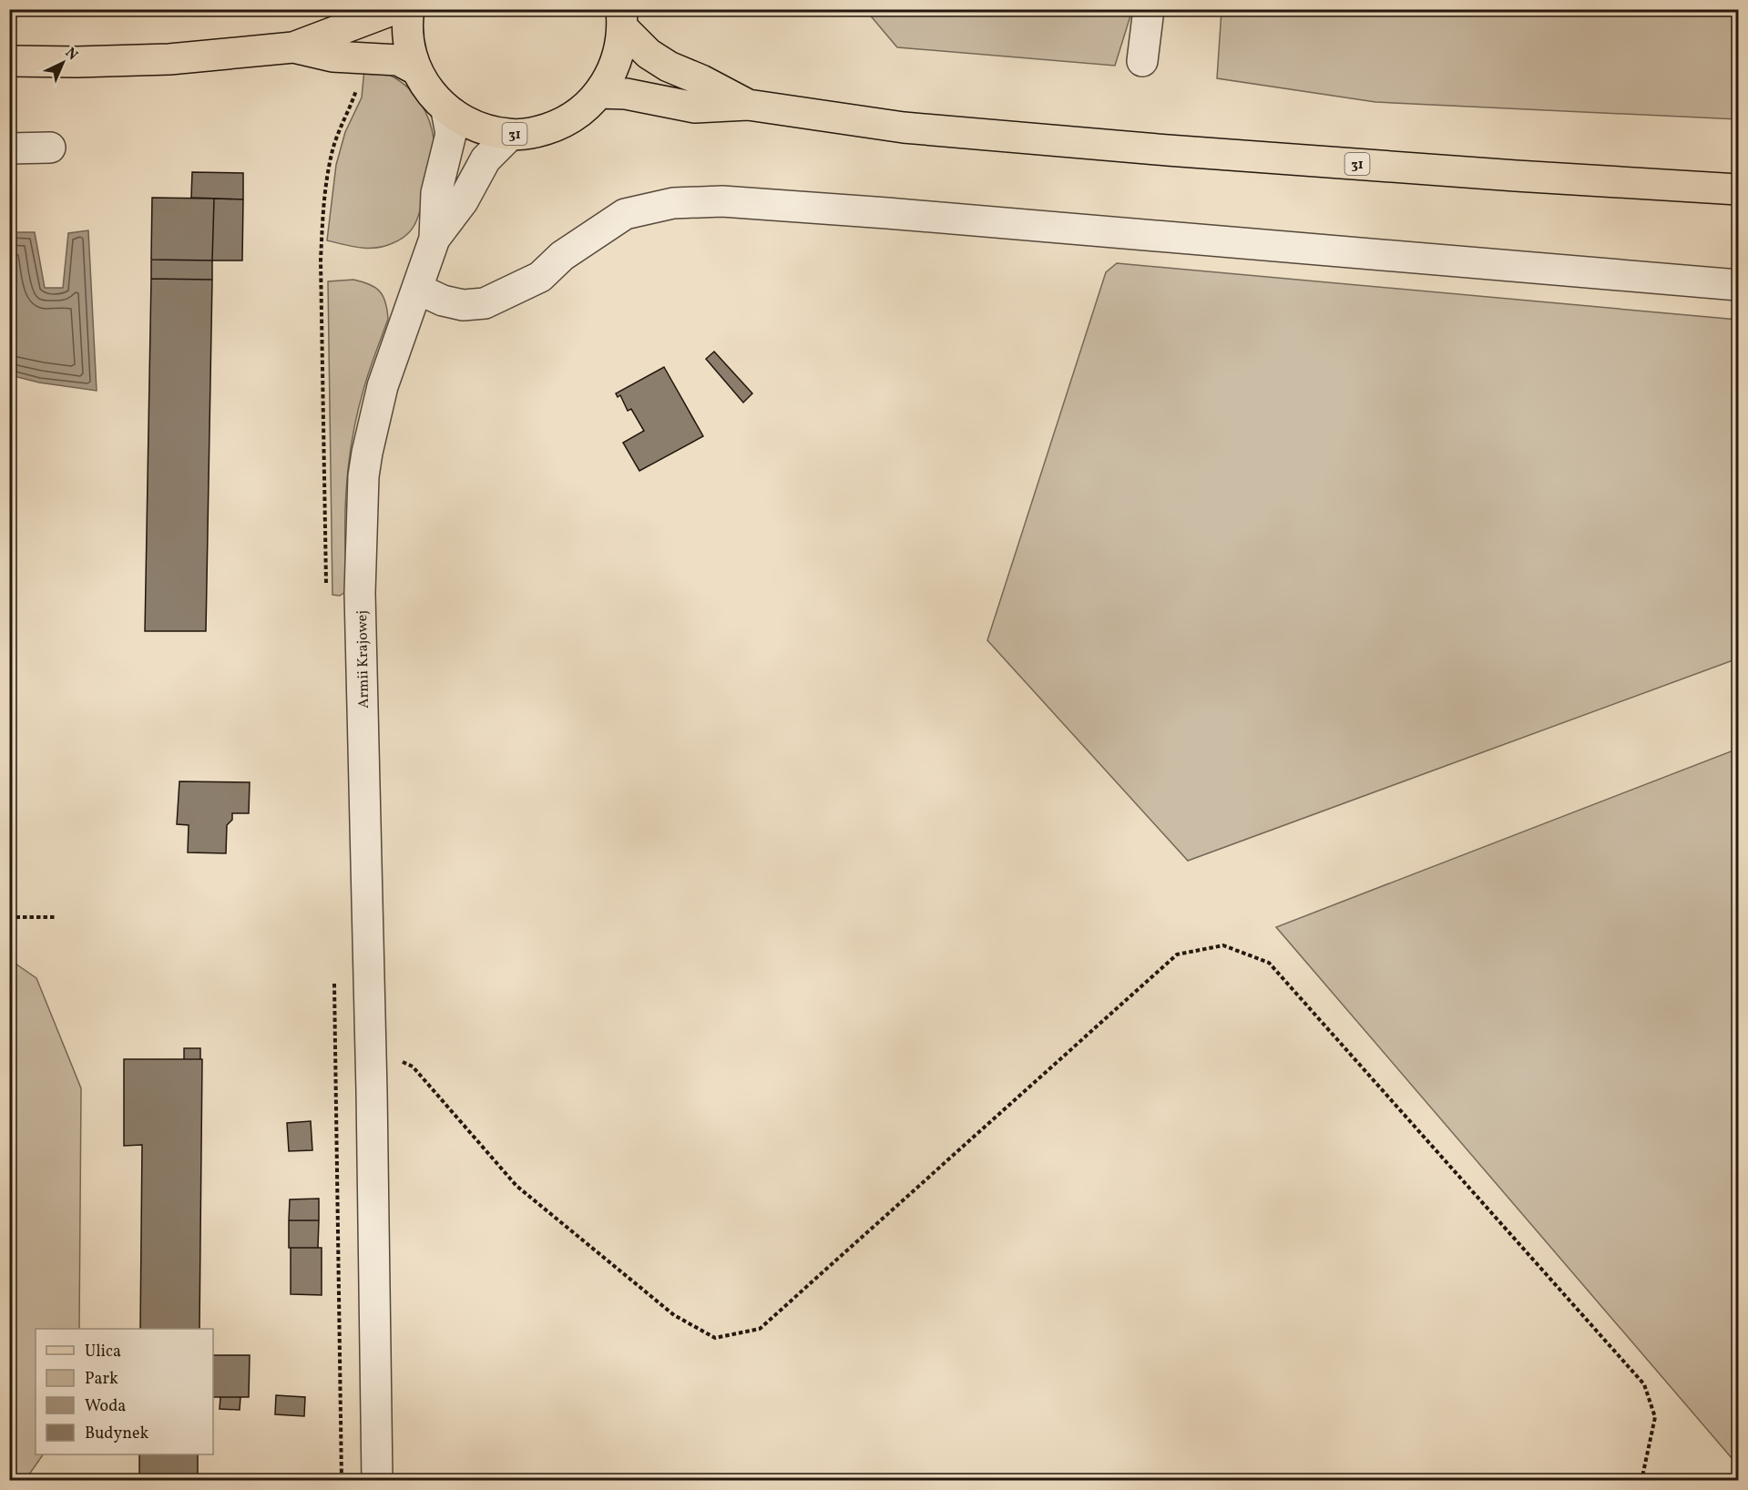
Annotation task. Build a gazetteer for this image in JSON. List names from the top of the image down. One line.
{"streets":{"main road":["31"],"street":["Armii Krajowej"]},"crossings":[["31","Armii Krajowej"]],"legend":["Ulica","Park","Woda","Budynek"],"north":"top right"}
